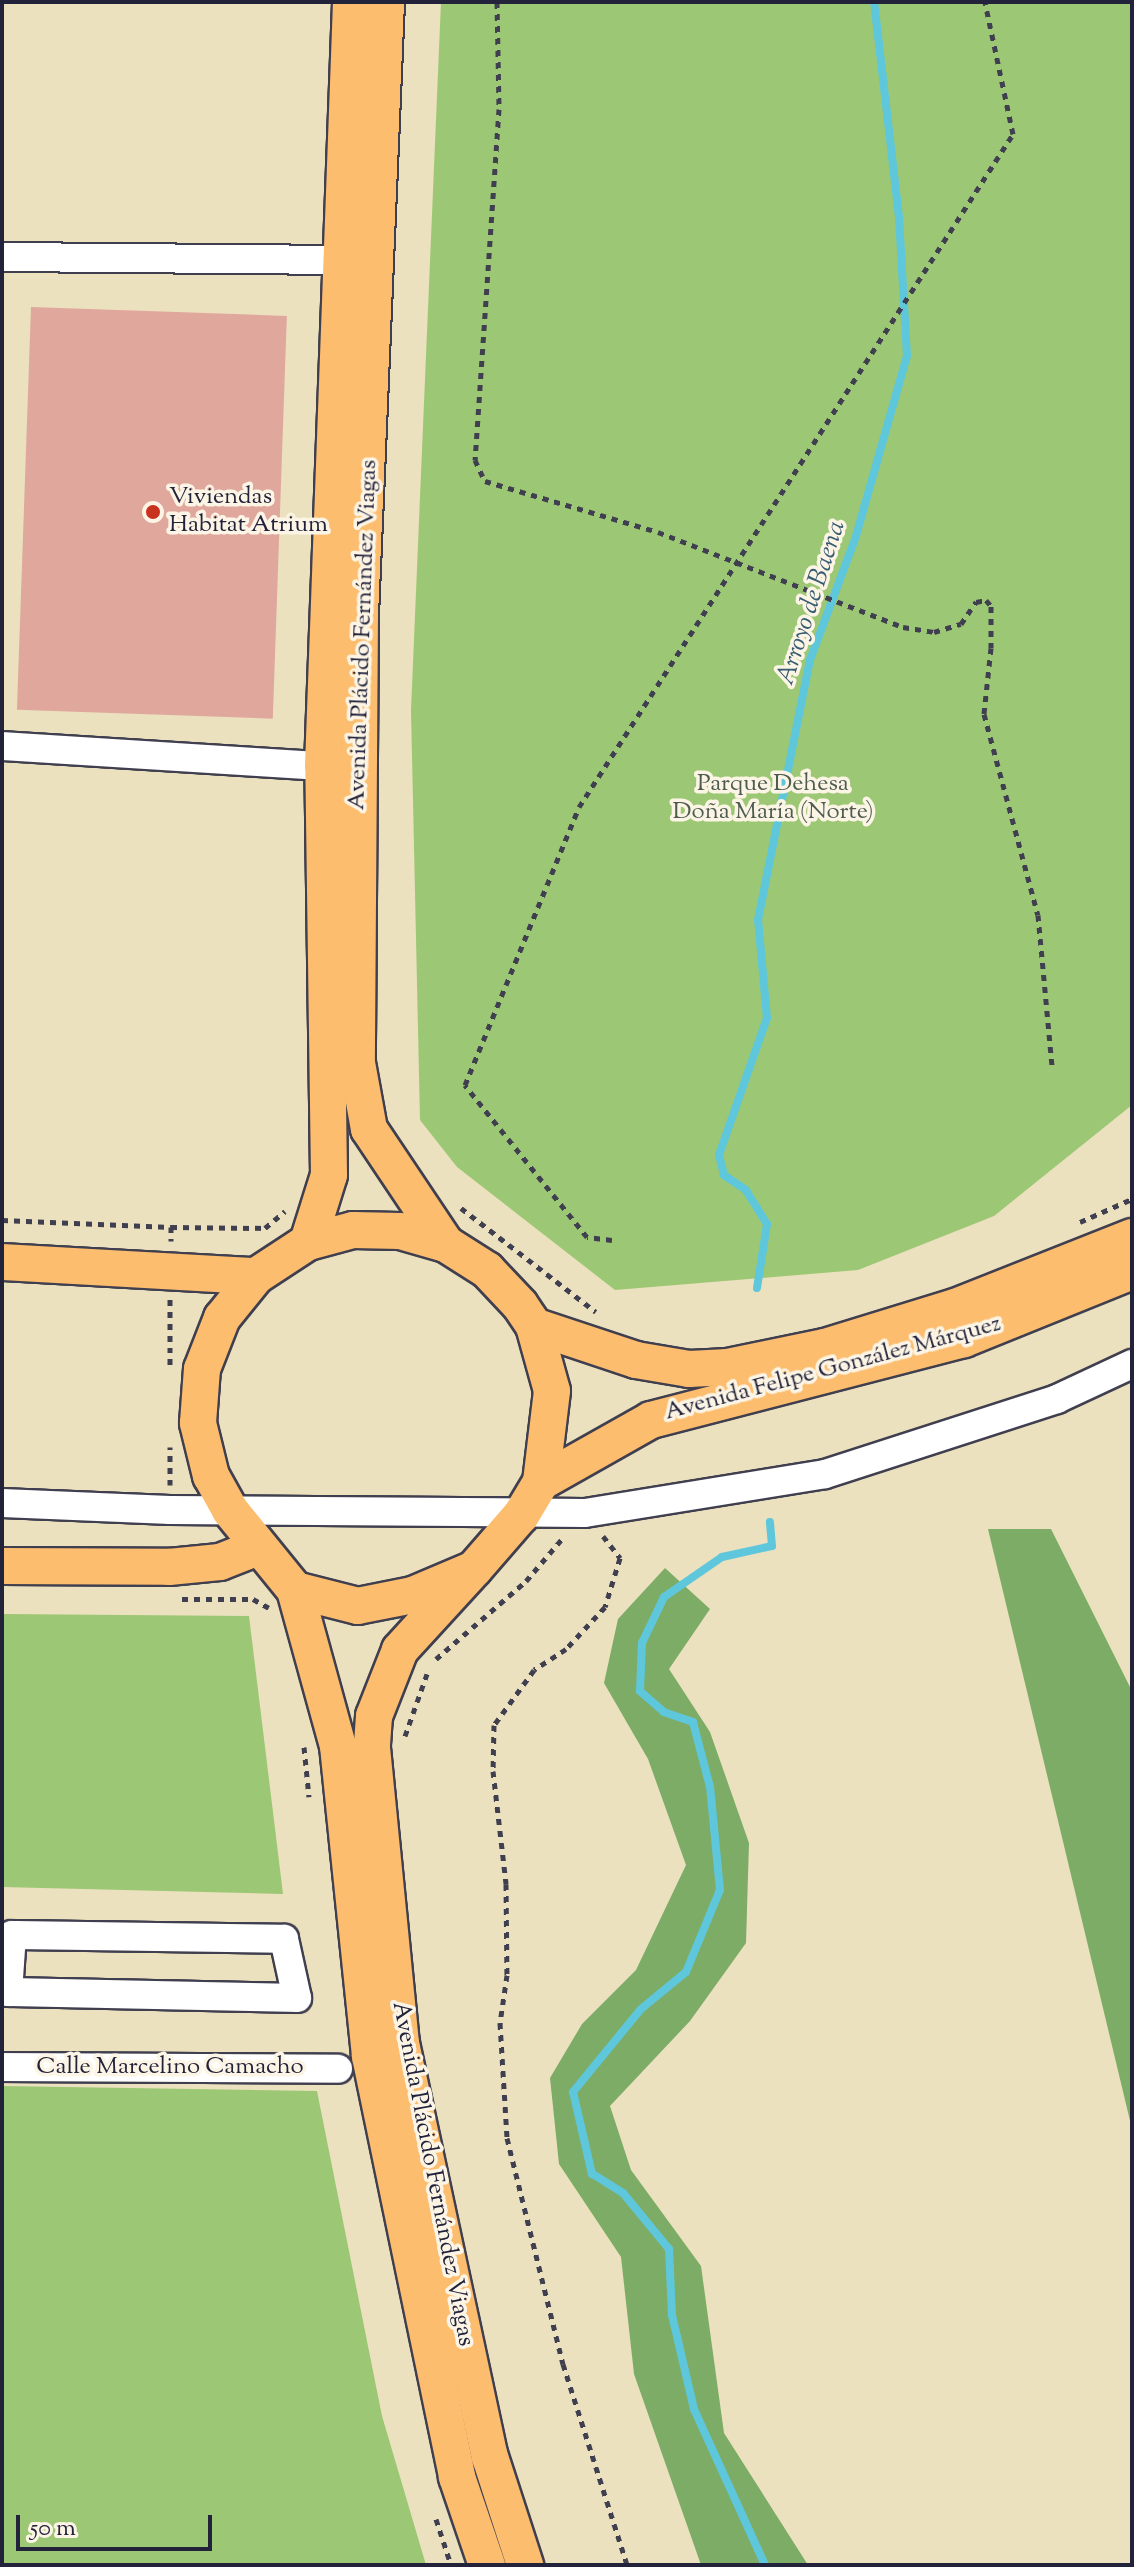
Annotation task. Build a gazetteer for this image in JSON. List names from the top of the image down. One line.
{"streets":{"main road":["Avenida Plácido Fernández Viagas","Avenida Felipe González Márquez"],"street":["Calle Marcelino Camacho"]},"crossings":[["Avenida Plácido Fernández Viagas","Avenida Felipe González Márquez"]],"water":["Arroyo de Baena"],"parks":["Parque Dehesa Doña María (Norte)"],"places":["Viviendas Habitat Atrium"],"scale_bar":"50 m"}
